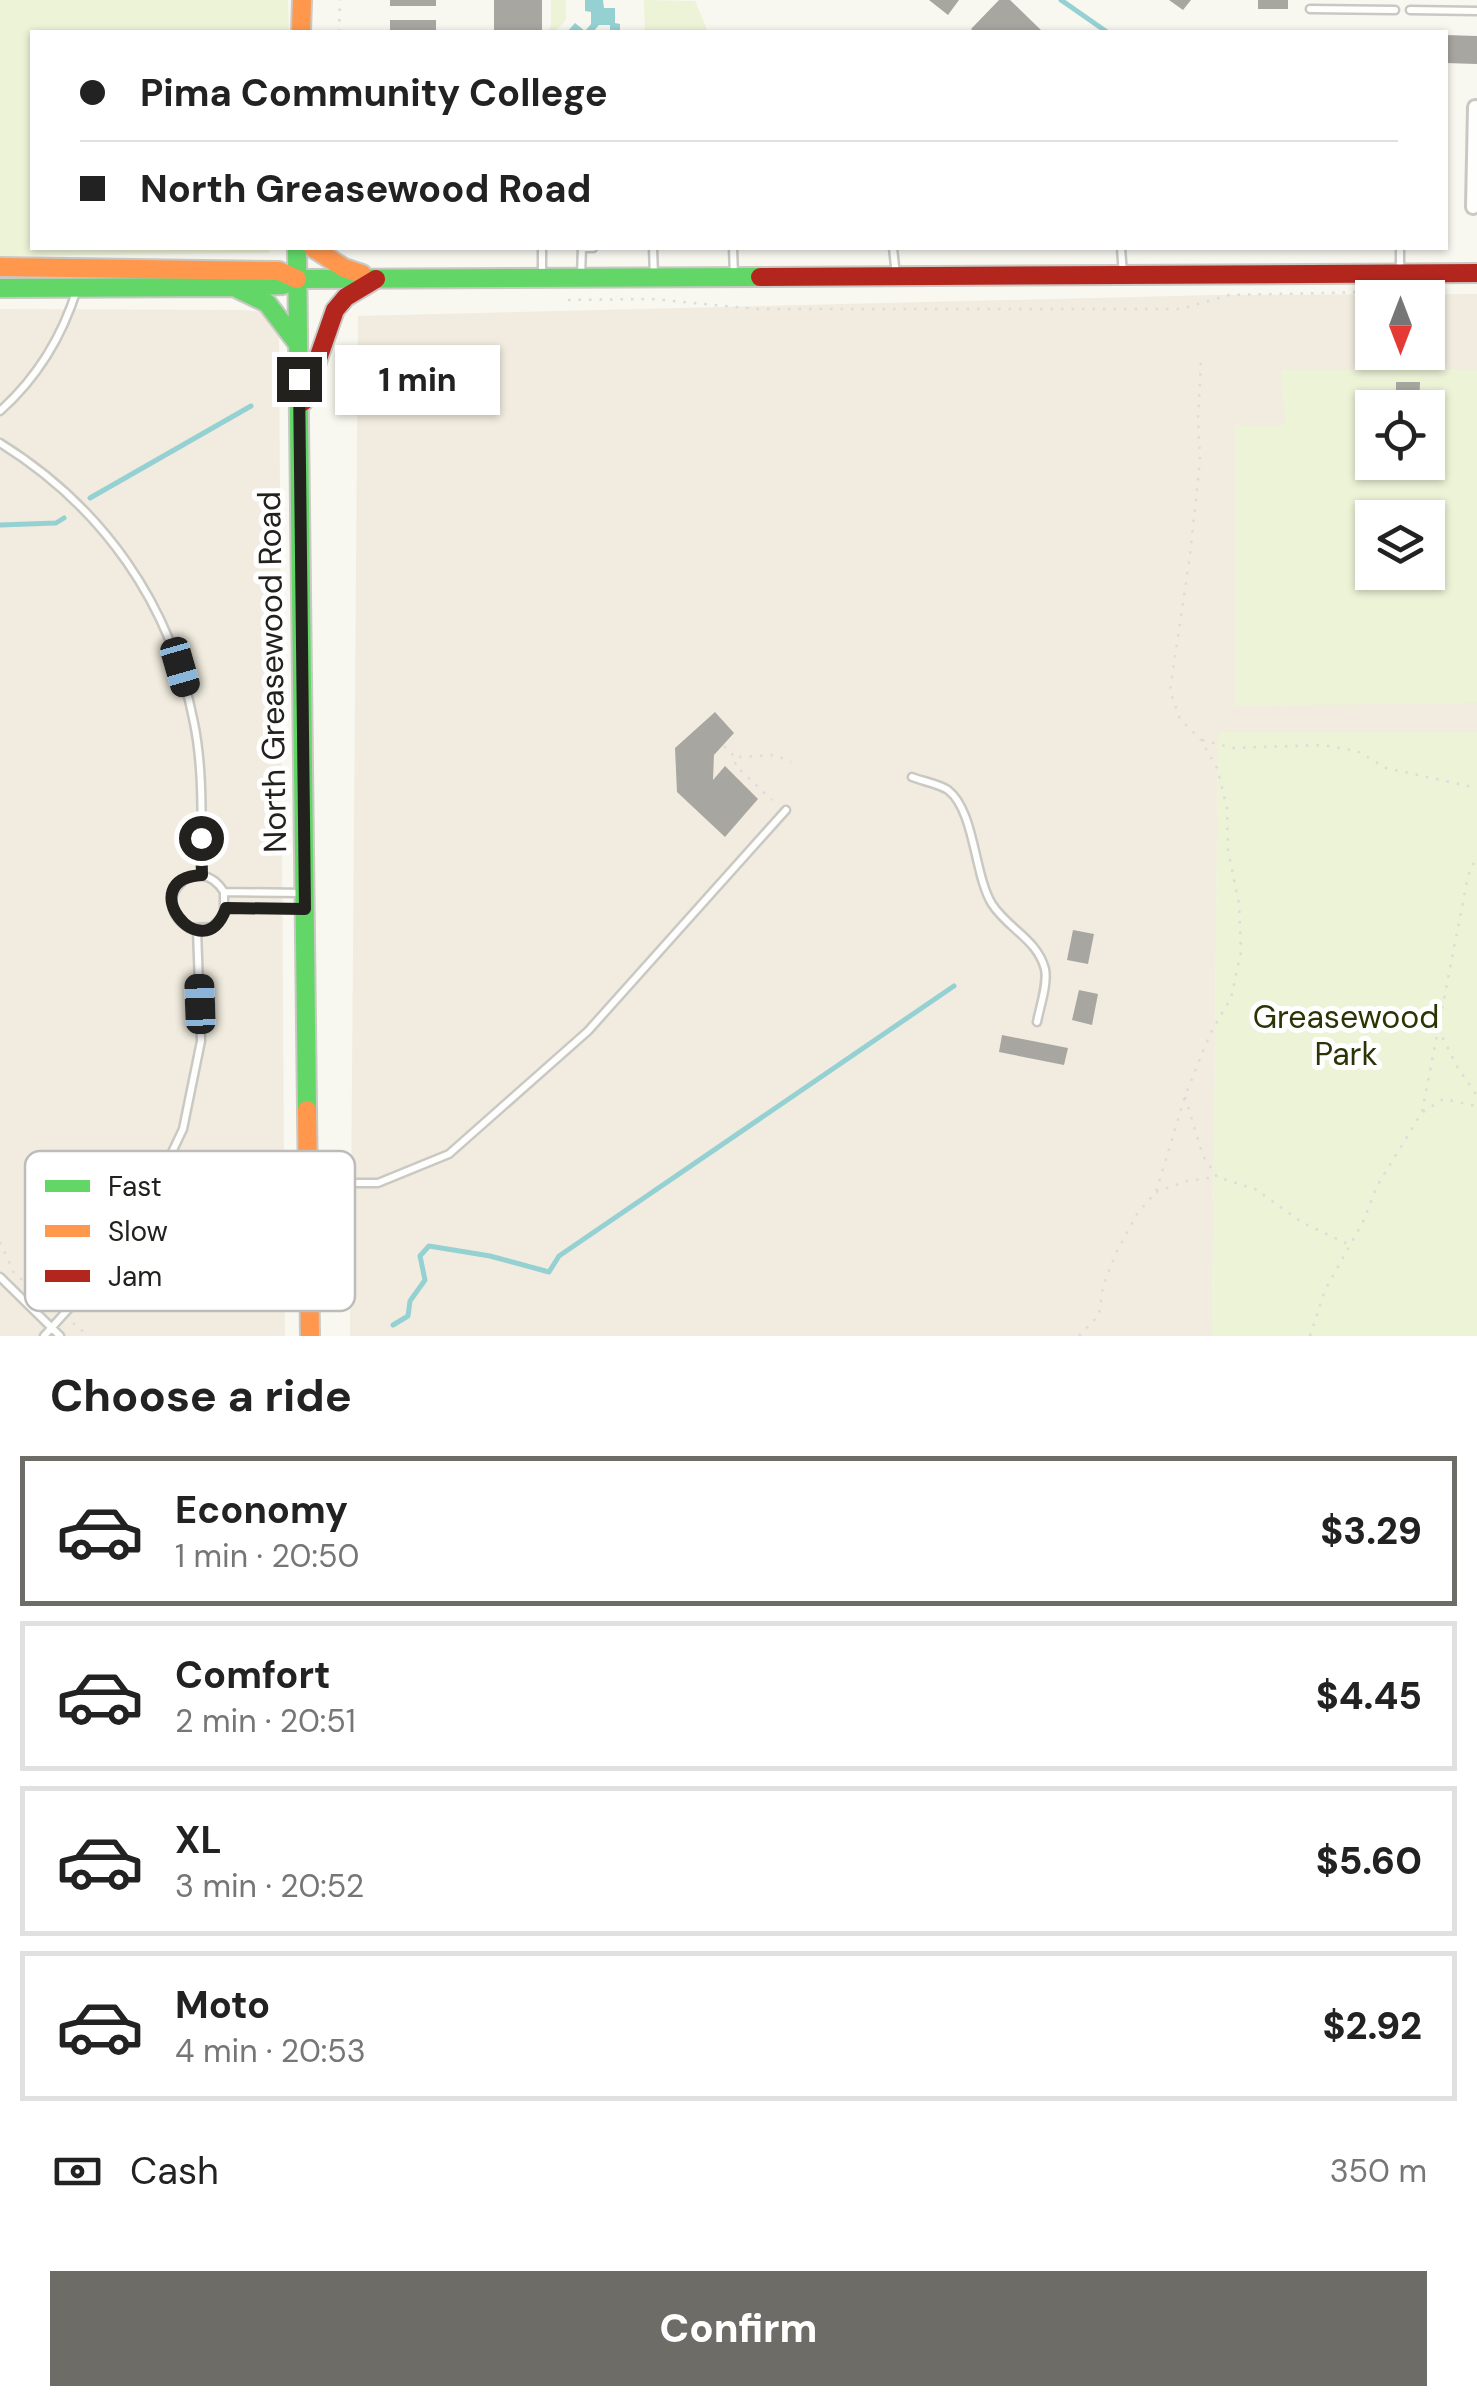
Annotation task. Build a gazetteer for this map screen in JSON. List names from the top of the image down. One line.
{"streets":{"main road":["North Greasewood Road"]},"parks":["Greasewood Park"],"legend":["Fast","Slow","Jam"],"north":"bottom","page":{"banner":["Pima Community College","North Greasewood Road"],"bubble":"1 min","heading":"Choose a ride","list":[{"name":"Economy","note":"1 min · 20:50","value":"$3.29"},{"name":"Comfort","note":"2 min · 20:51","value":"$4.45"},{"name":"XL","note":"3 min · 20:52","value":"$5.60"},{"name":"Moto","note":"4 min · 20:53","value":"$2.92"}],"pay":["Cash","350 m"],"buttons":"Confirm"}}
